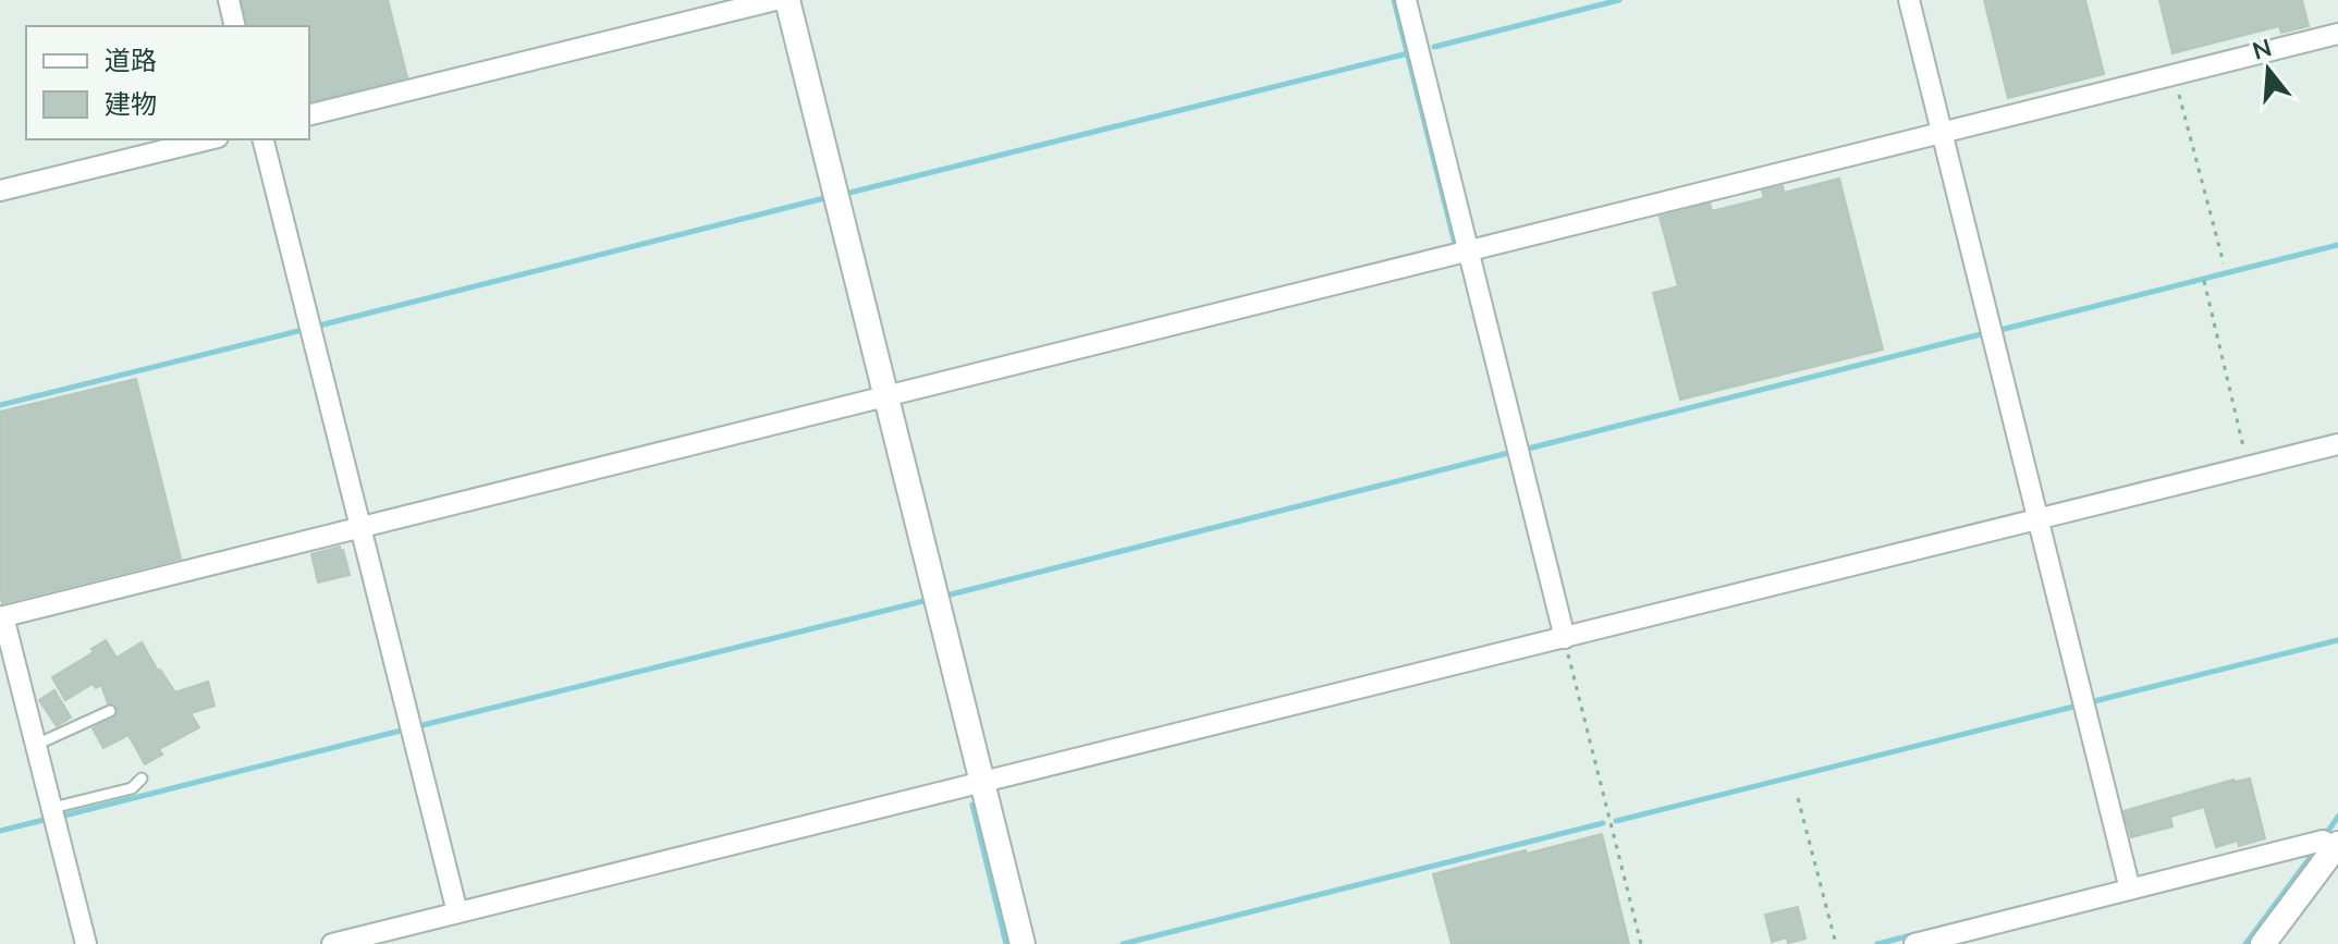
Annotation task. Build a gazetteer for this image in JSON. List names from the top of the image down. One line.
{"legend":["道路","建物"],"north":"top"}
